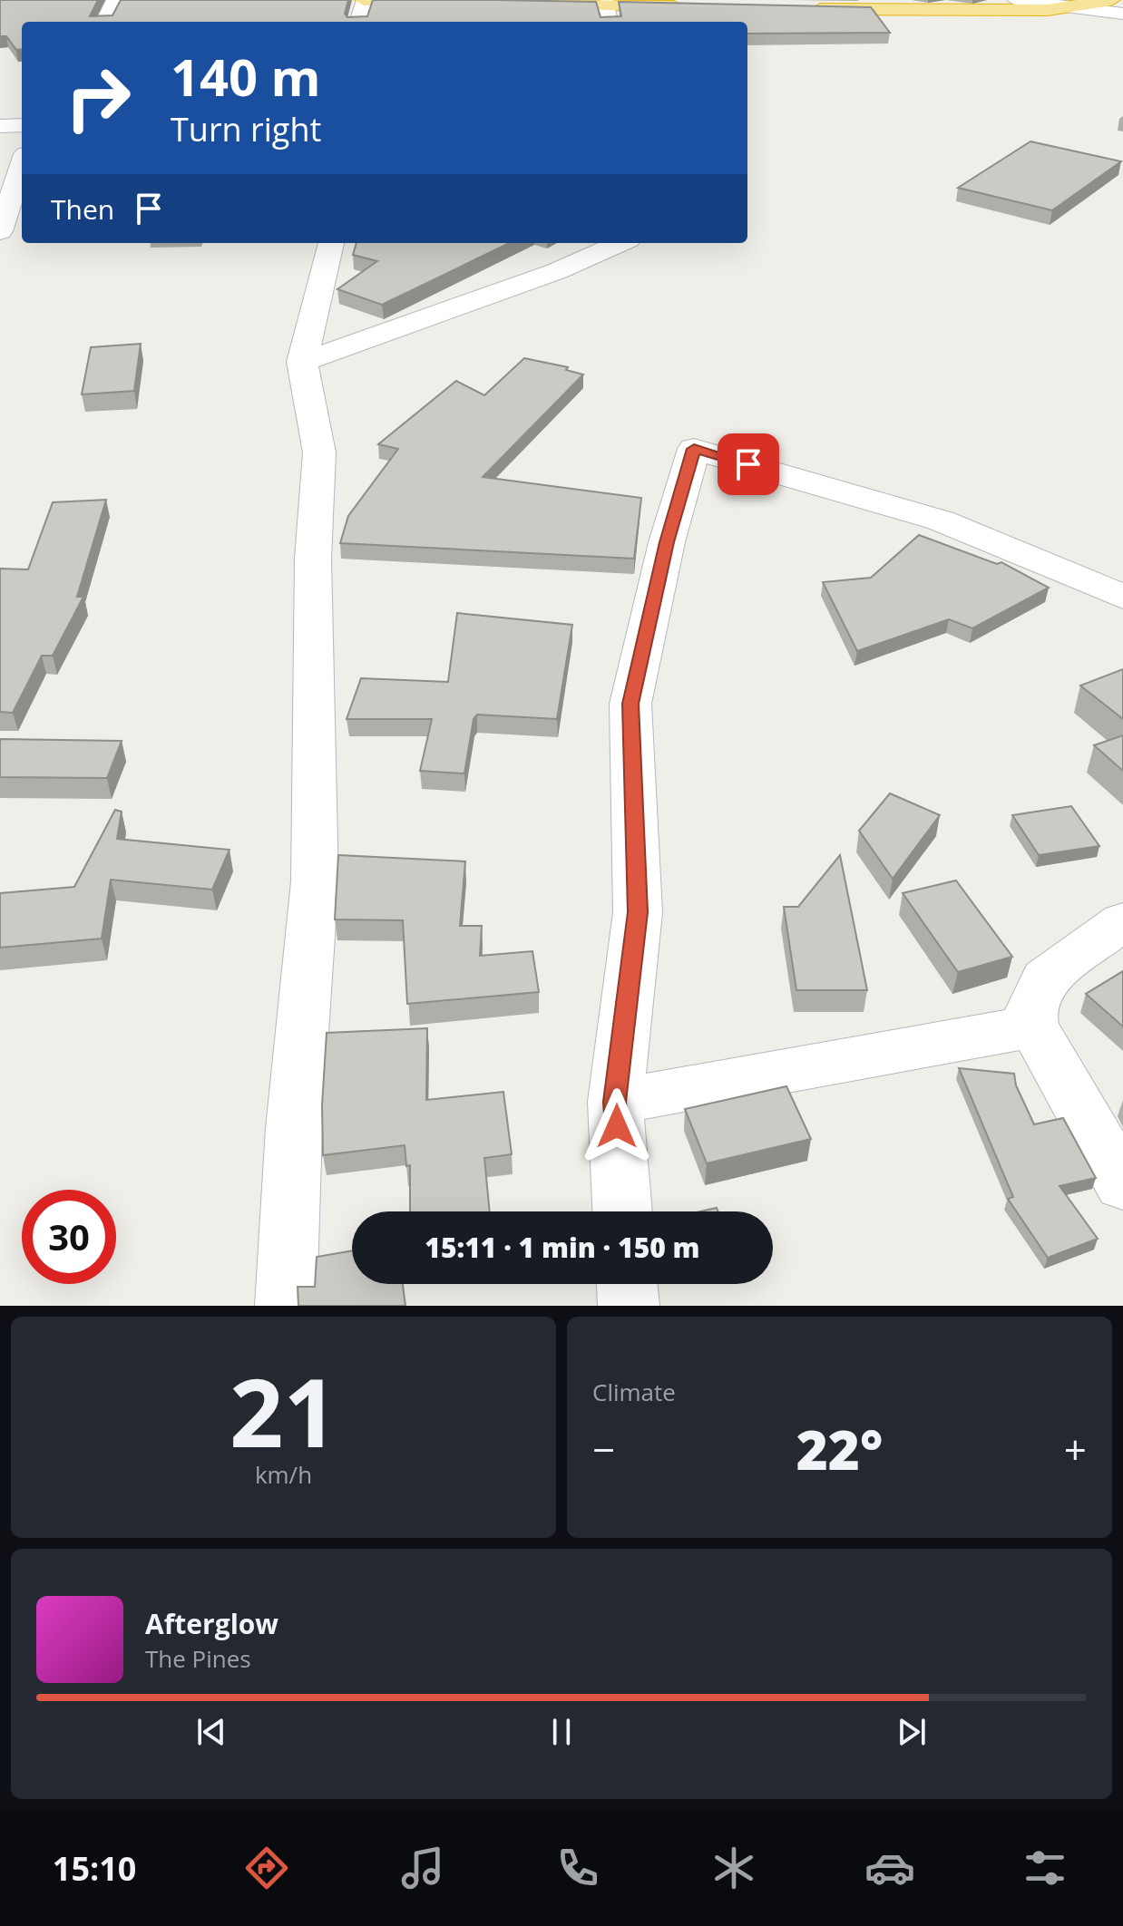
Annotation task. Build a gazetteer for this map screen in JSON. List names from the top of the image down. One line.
{"page":{"turn":["140 m","Turn right"],"then":"Then","limit":"30","trip":"15:11 · 1 min · 150 m","tile":[["21","km/h"],"Climate"],"heat":["−","22°","+"],"song":["Afterglow","The Pines"],"tabs":"15:10"}}
